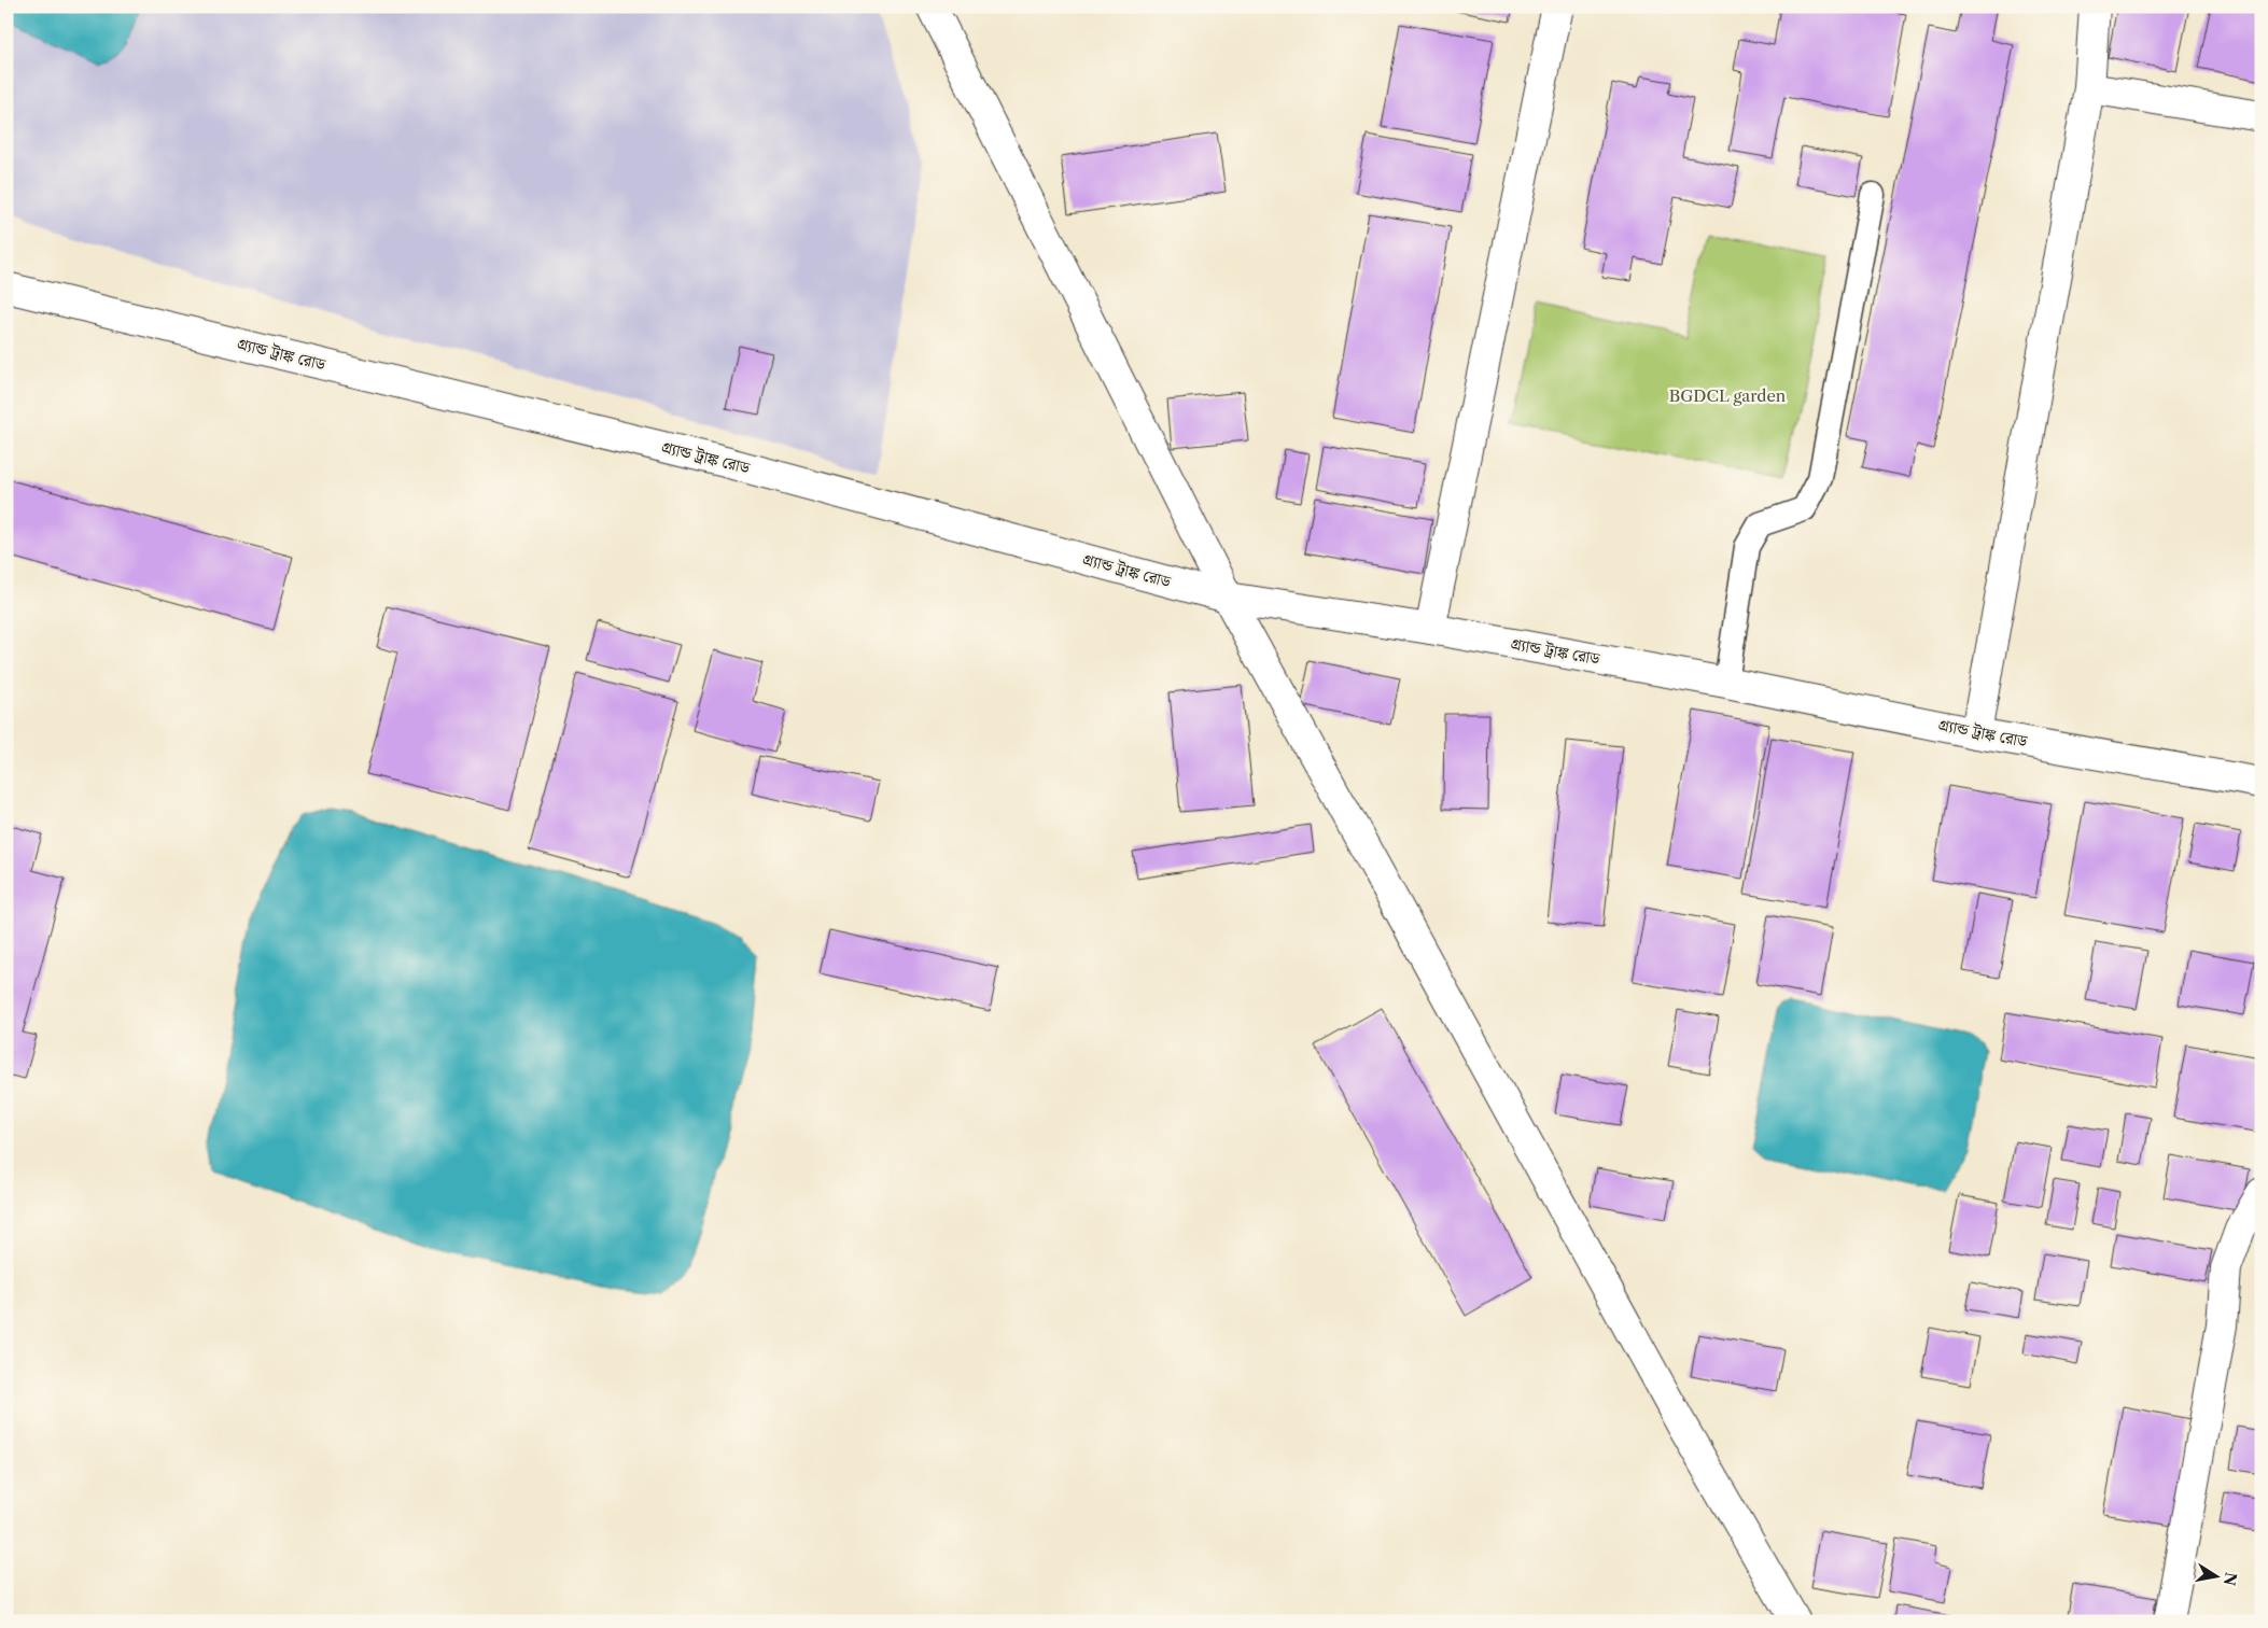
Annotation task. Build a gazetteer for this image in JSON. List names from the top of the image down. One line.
{"streets":{"main road":["গ্র্যান্ড ট্রাঙ্ক রোড"]},"parks":["BGDCL garden"],"north":"right"}
